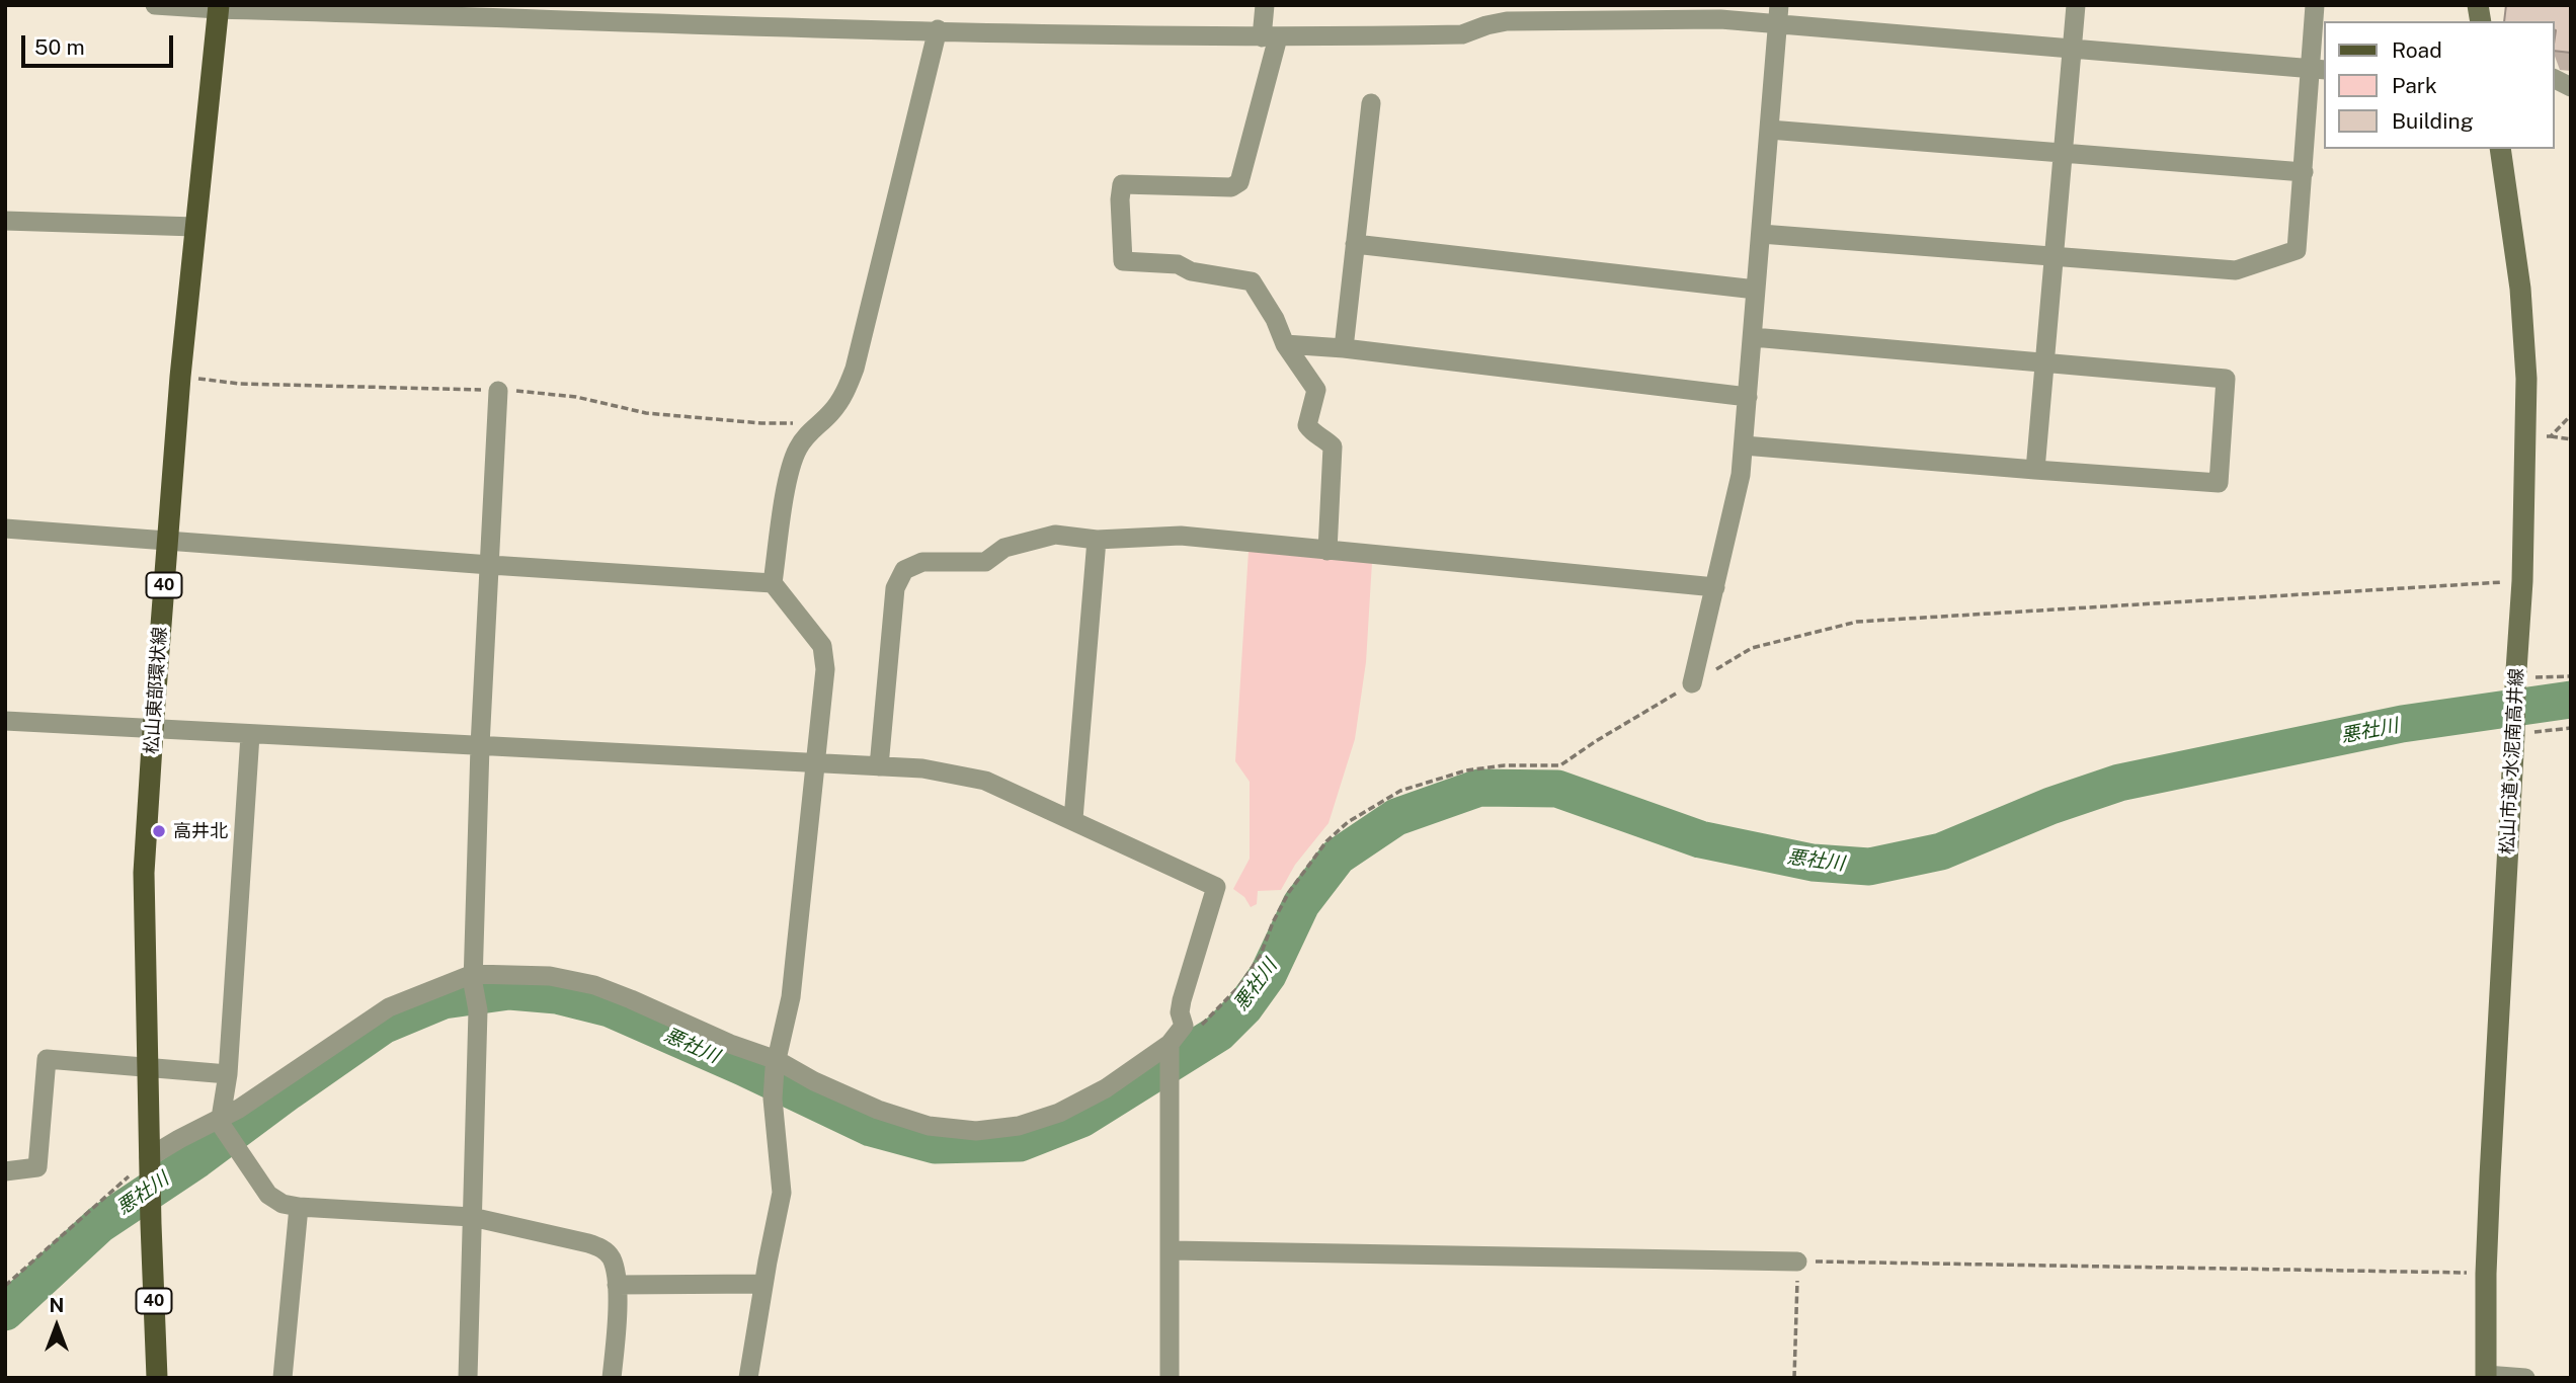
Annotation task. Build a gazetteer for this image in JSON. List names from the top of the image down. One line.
{"streets":{"main road":["40","松山東部環状線"],"street":["松山市道 水泥南高井線"]},"water":["悪社川"],"places":["高井北"],"legend":["Road","Park","Building"],"scale_bar":"50 m","north":"top"}
